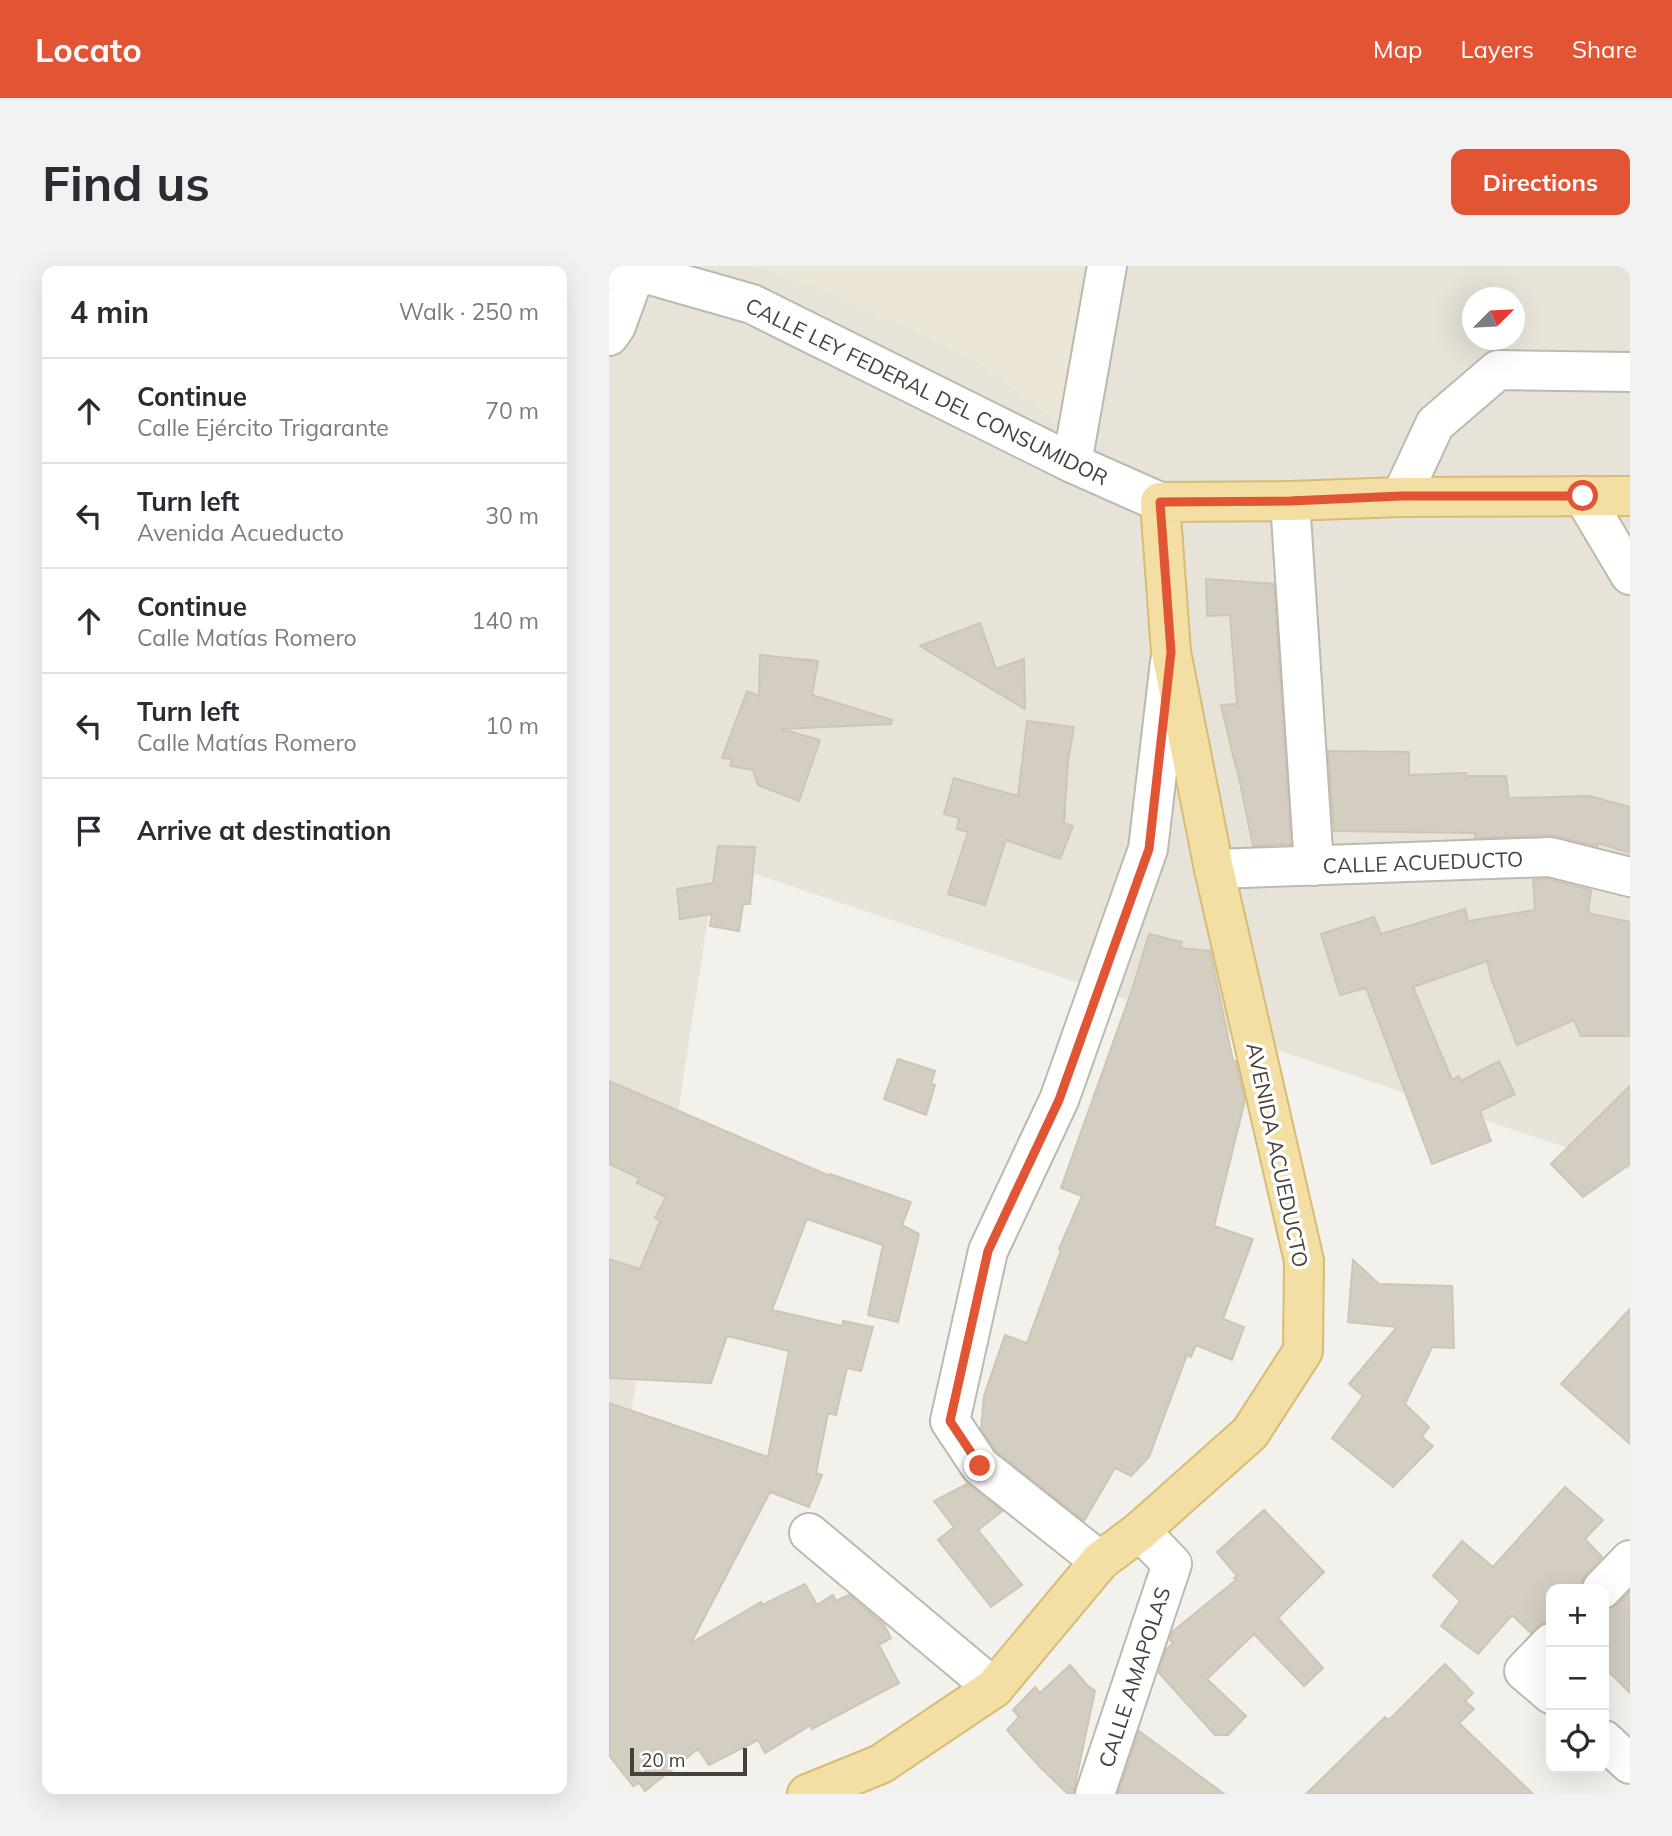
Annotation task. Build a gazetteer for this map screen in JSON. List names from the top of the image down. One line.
{"streets":{"main road":["AVENIDA ACUEDUCTO"],"street":["CALLE LEY FEDERAL DEL CONSUMIDOR","CALLE ACUEDUCTO","CALLE AMAPOLAS"]},"crossings":[["CALLE LEY FEDERAL DEL CONSUMIDOR","AVENIDA ACUEDUCTO"],["CALLE ACUEDUCTO","AVENIDA ACUEDUCTO"],["AVENIDA ACUEDUCTO","CALLE AMAPOLAS"]],"scale_bar":"20 m","north":"top right","page":{"header":"Locato","nav":["Map","Layers","Share"],"buttons":"Directions","title":"Find us","heading":["4 min","Walk · 250 m"],"list":[["Continue","Calle Ejército Trigarante","70 m"],["Turn left","Avenida Acueducto","30 m"],["Continue","Calle Matías Romero","140 m"],["Turn left","Calle Matías Romero","10 m"],"Arrive at destination"],"map_buttons":["+","−"],"scale":"20 m"}}
